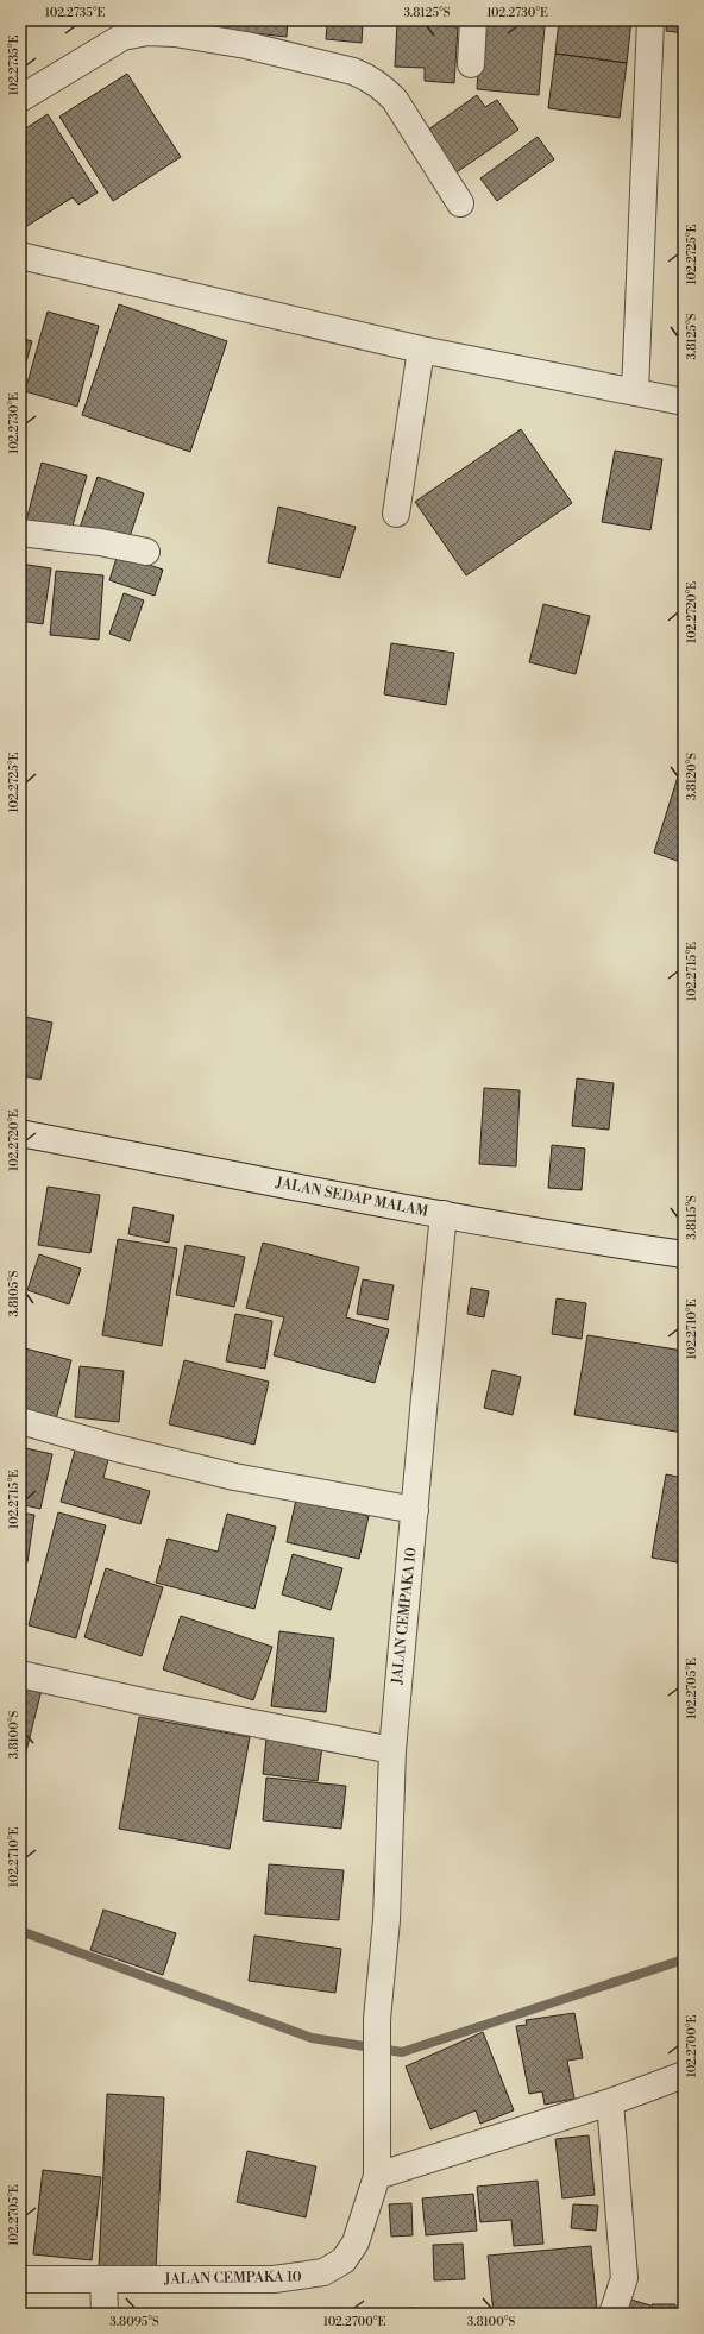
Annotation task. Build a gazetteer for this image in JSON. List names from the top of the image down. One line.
{"streets":{"street":["JALAN SEDAP MALAM","JALAN CEMPAKA 10"]},"crossings":[["JALAN SEDAP MALAM","JALAN CEMPAKA 10"]],"coordinates":["102.2735°E","3.8125°S","102.2730°E","102.2725°E","102.2720°E","3.8120°S","102.2715°E","3.8115°S","3.8105°S","102.2710°E","102.2705°E","3.8100°S","102.2700°E","3.8095°S"]}
